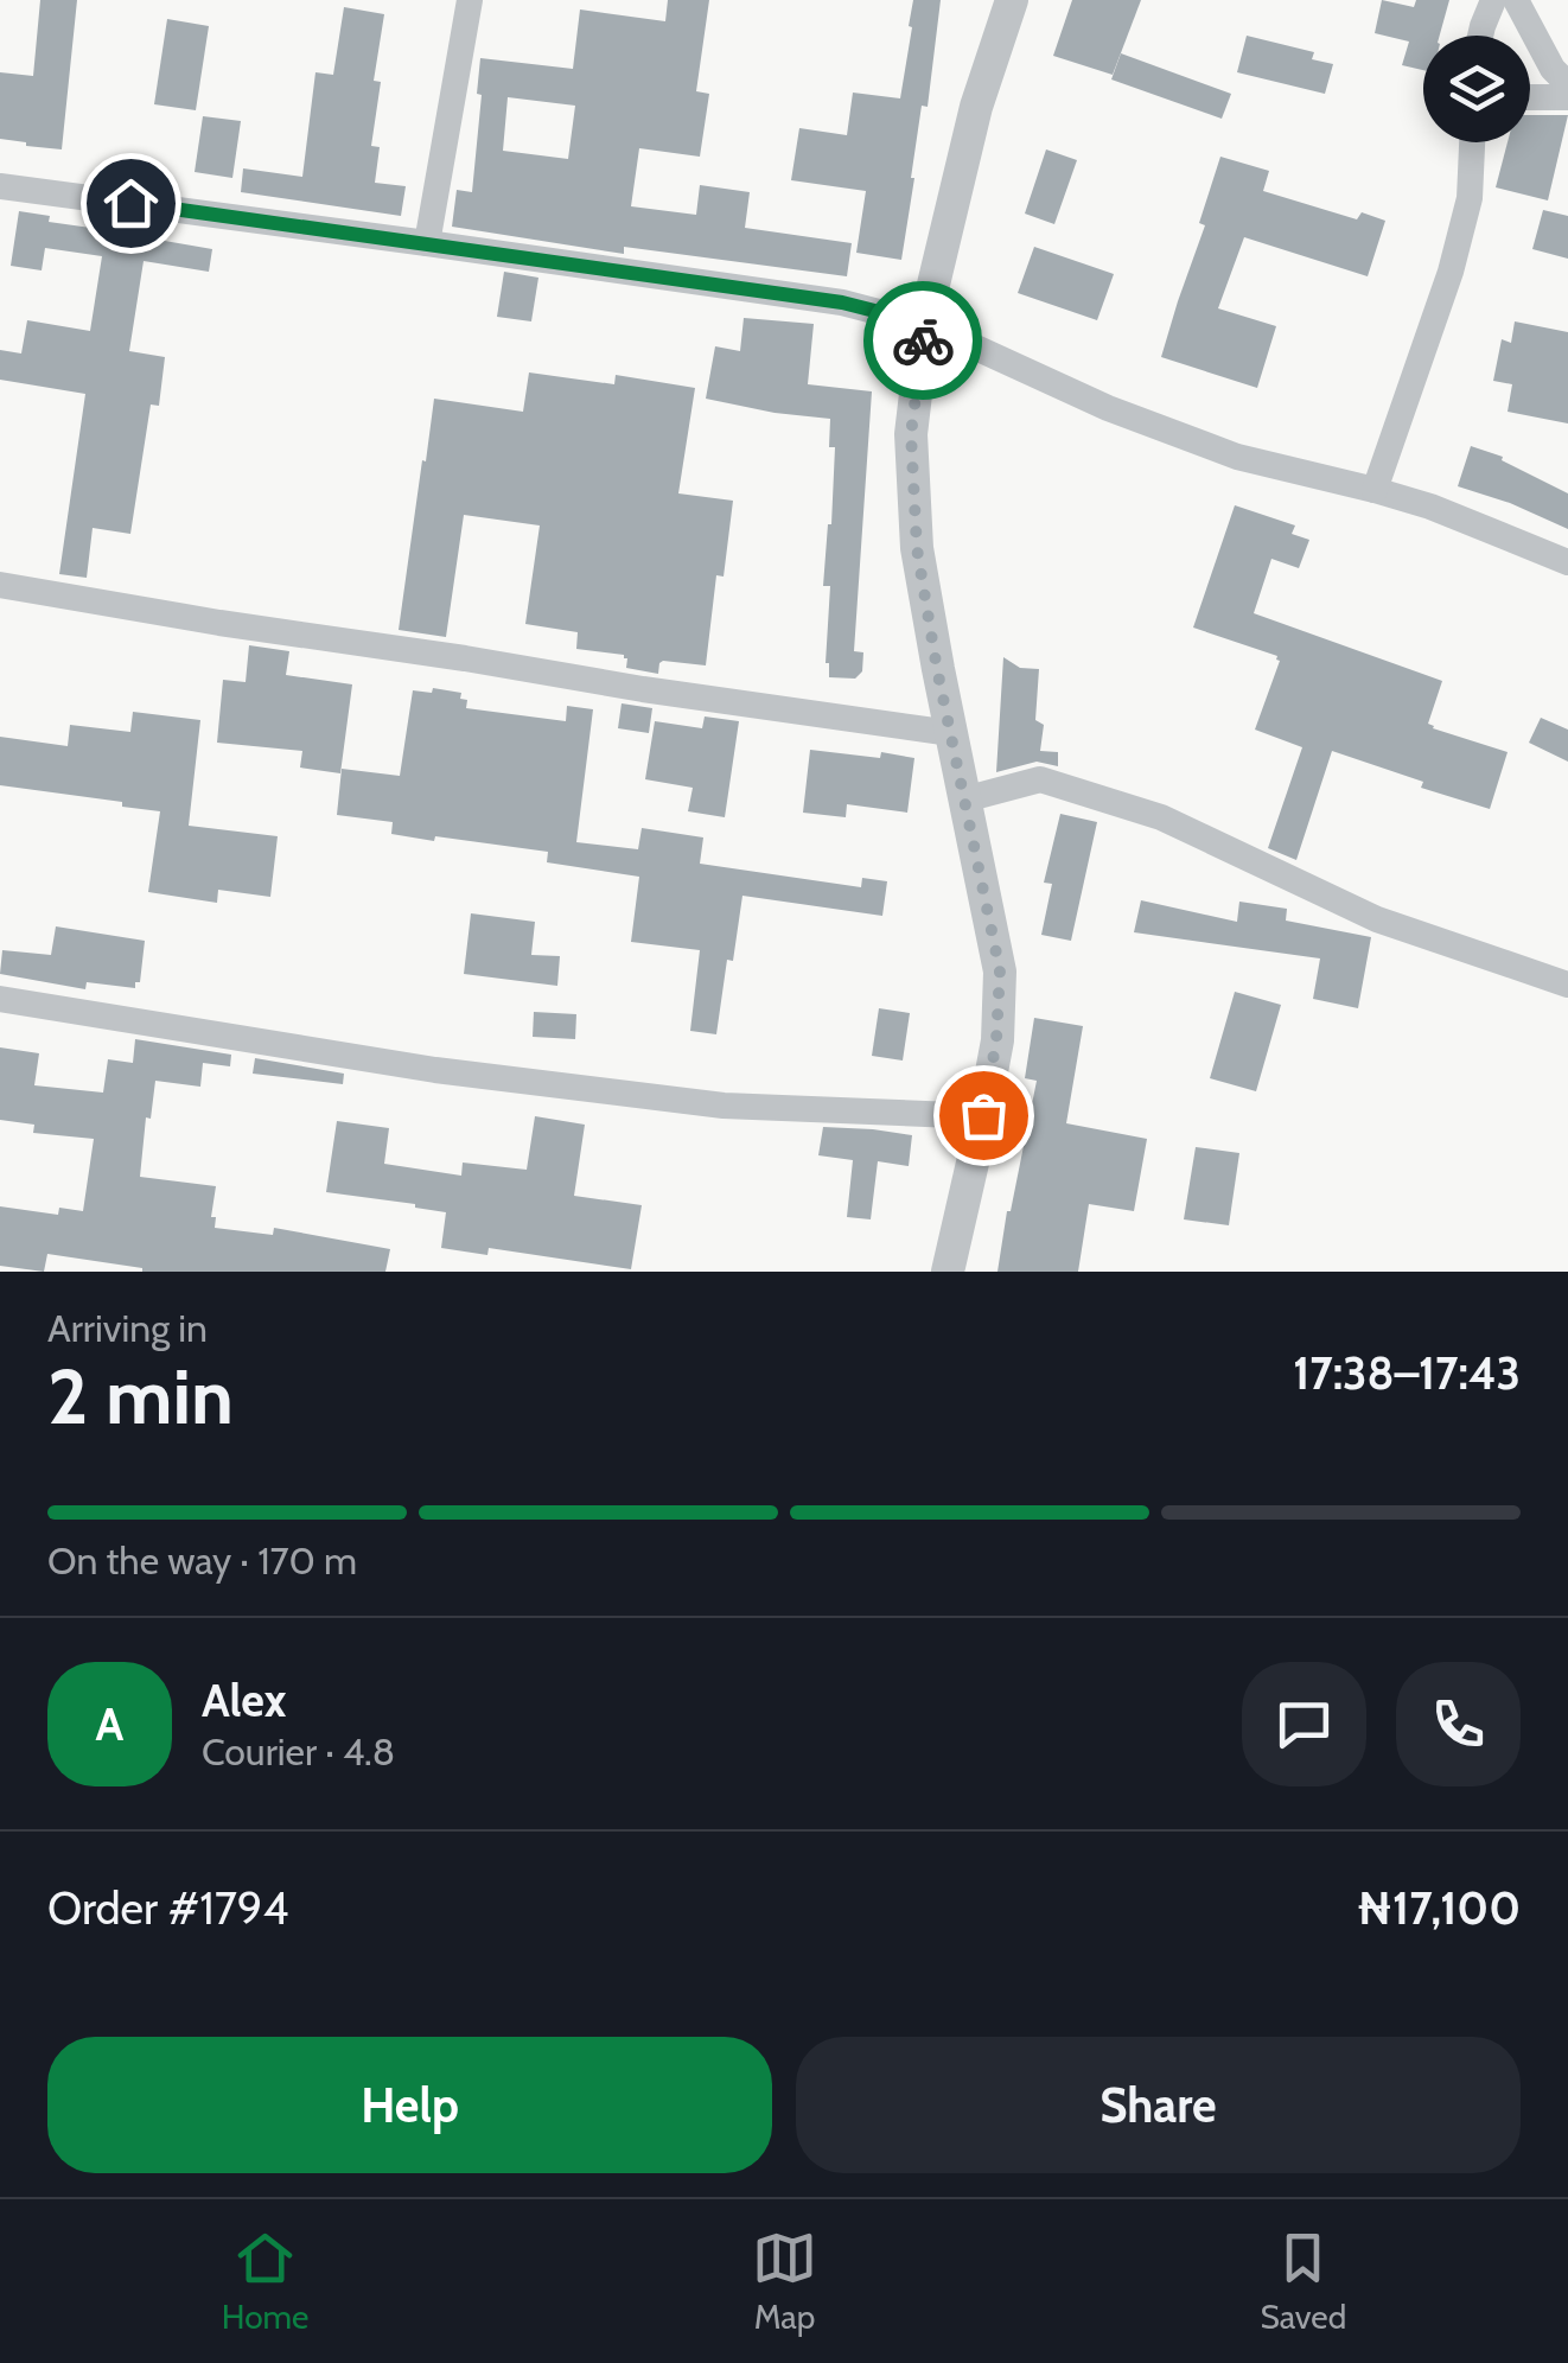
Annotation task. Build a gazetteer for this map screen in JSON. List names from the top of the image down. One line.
{"page":{"heading":["2 min","Arriving in","17:38–17:43"],"panel":["Alex","Courier · 4.8","Order #1794","₦17,100"],"bar":"On the way · 170 m","round":"A","buttons":["Help","Share"],"tabs":["Home","Map","Saved"]}}
